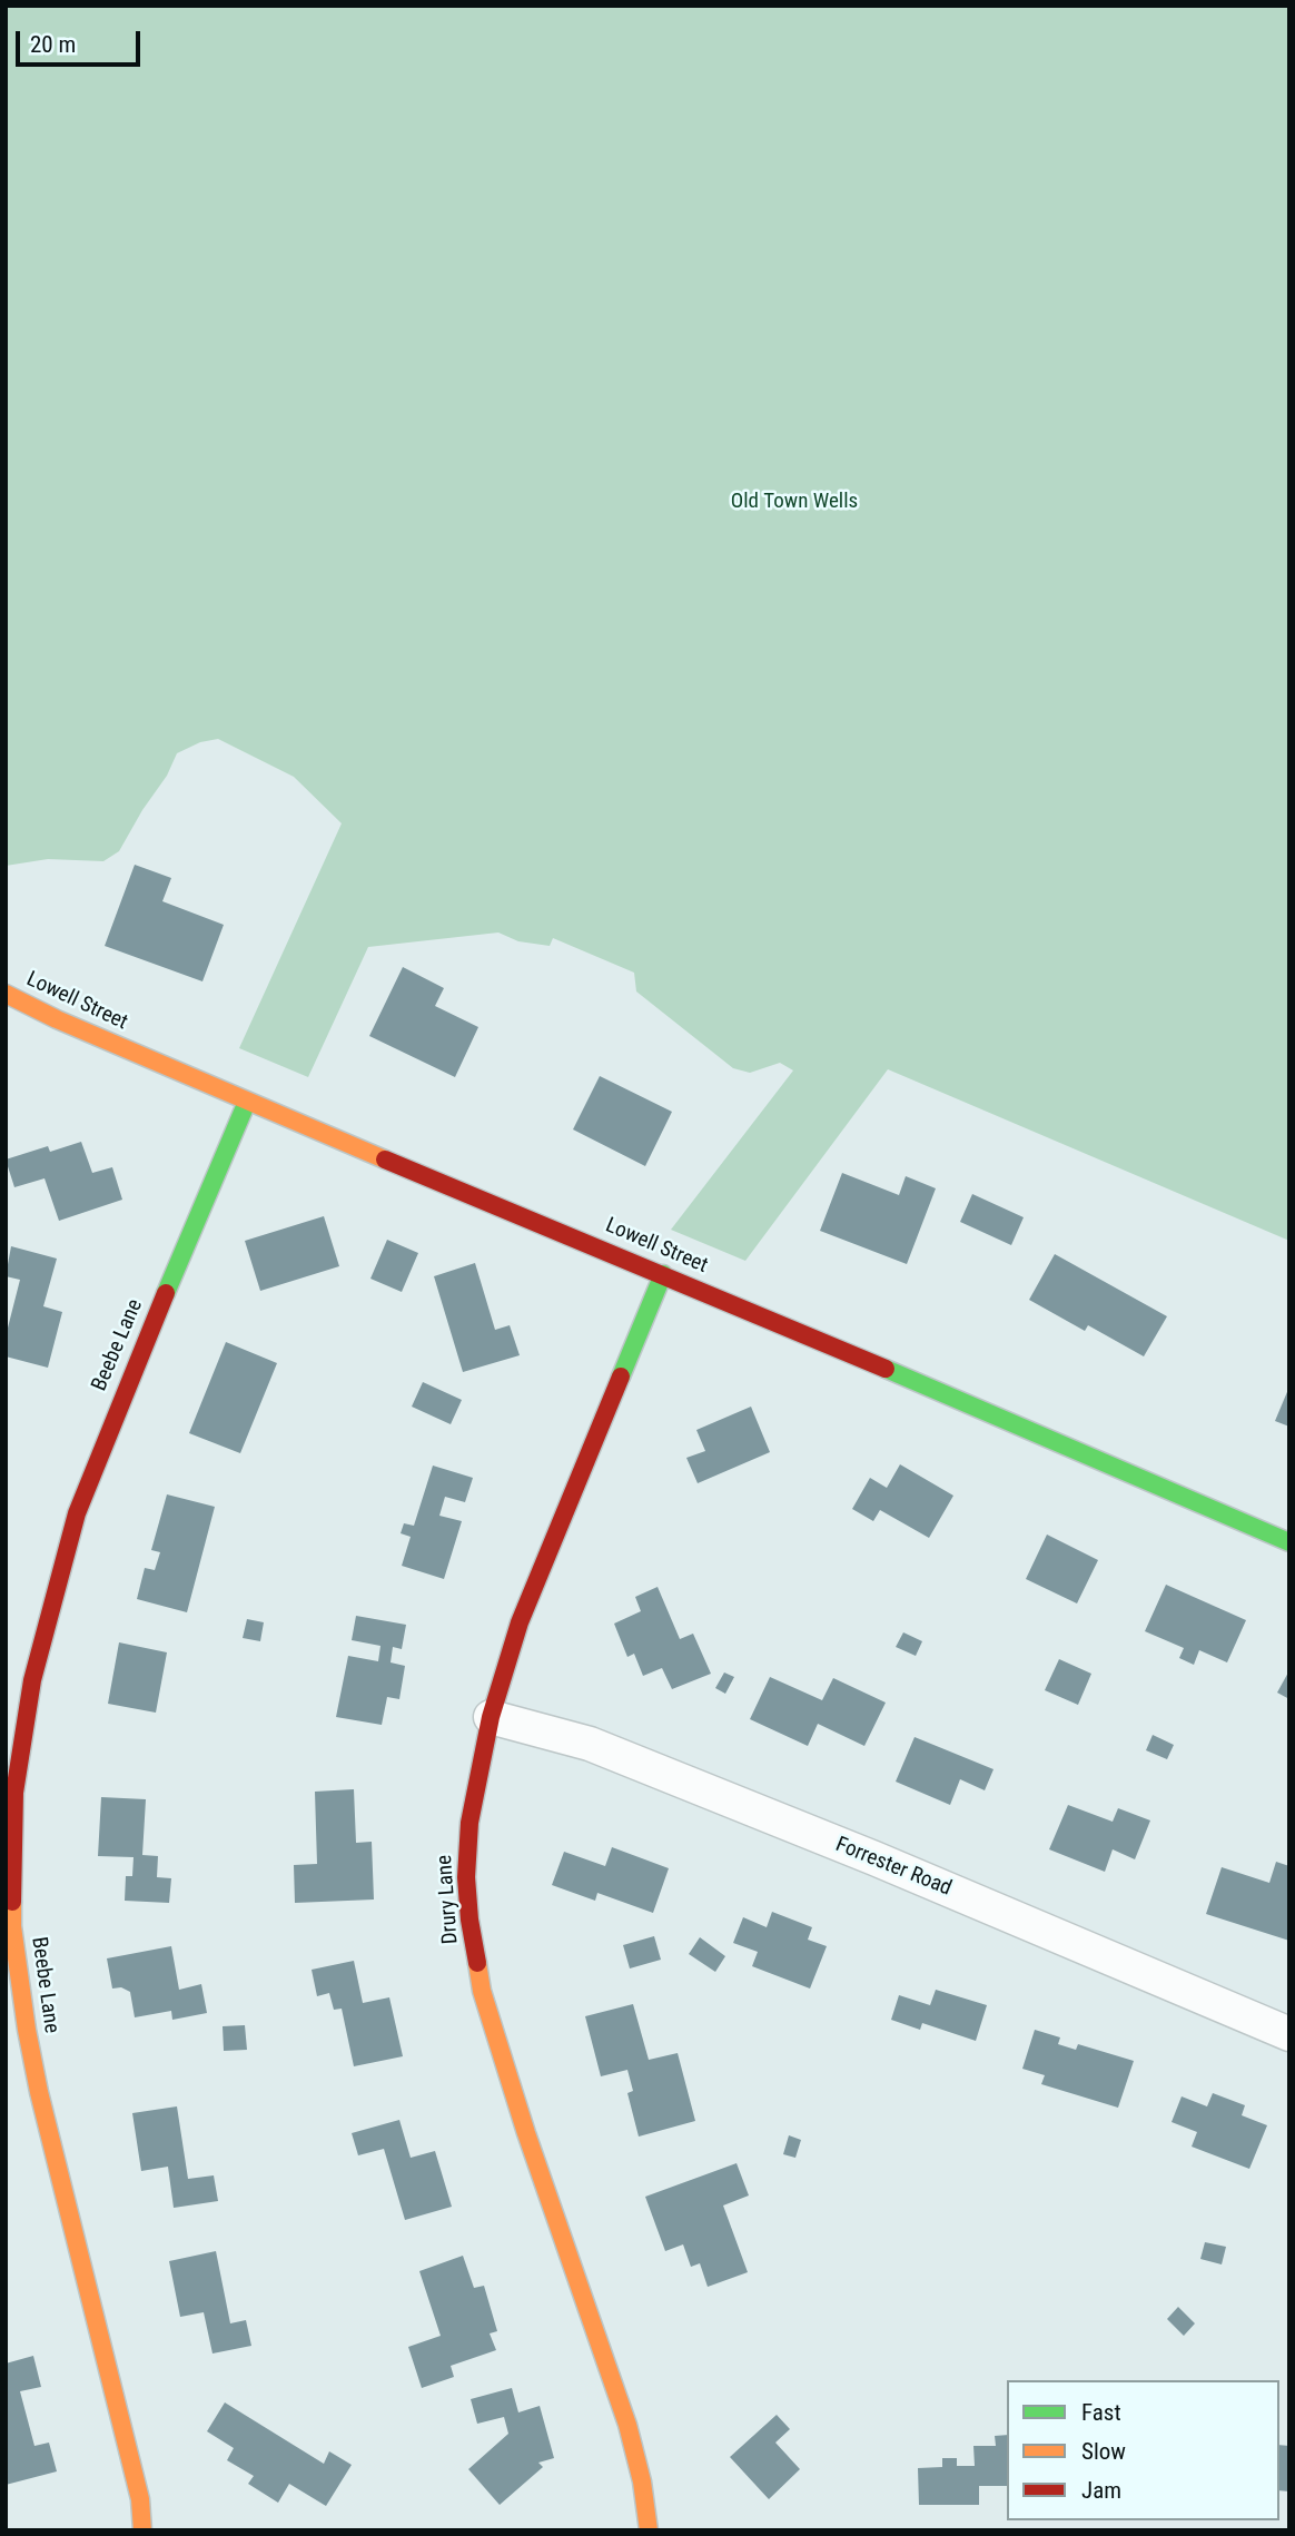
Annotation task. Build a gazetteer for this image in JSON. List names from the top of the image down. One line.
{"streets":{"street":["Lowell Street","Beebe Lane","Forrester Road","Drury Lane"]},"crossings":[["Lowell Street","Beebe Lane"],["Lowell Street","Drury Lane"],["Forrester Road","Drury Lane"]],"parks":["Old Town Wells"],"legend":["Fast","Slow","Jam"],"scale_bar":"20 m"}
